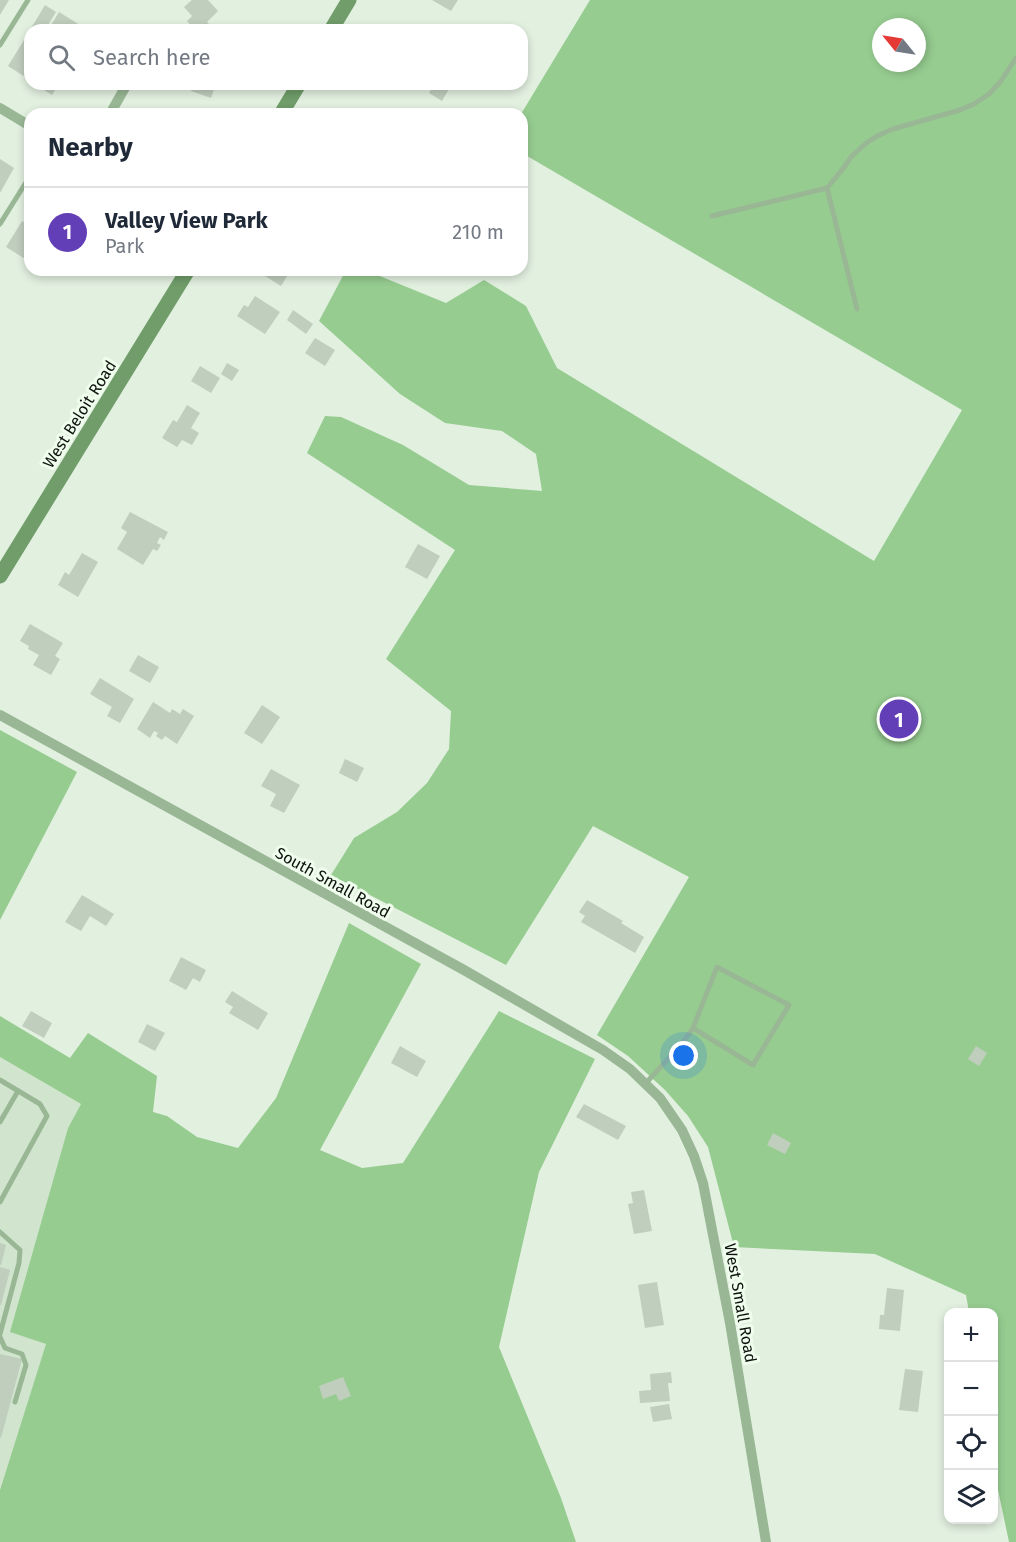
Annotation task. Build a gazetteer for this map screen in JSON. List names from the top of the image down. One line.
{"streets":{"main road":["West Beloit Road"],"street":["South Small Road","West Small Road"]},"crossings":[["South Small Road","West Small Road"]],"north":"top left","page":{"search":"Search here","heading":"Nearby","list":[{"mark":"1","name":"Valley View Park","note":"Park","value":"210 m"}],"pins":"1","map_buttons":["+","−"]}}
